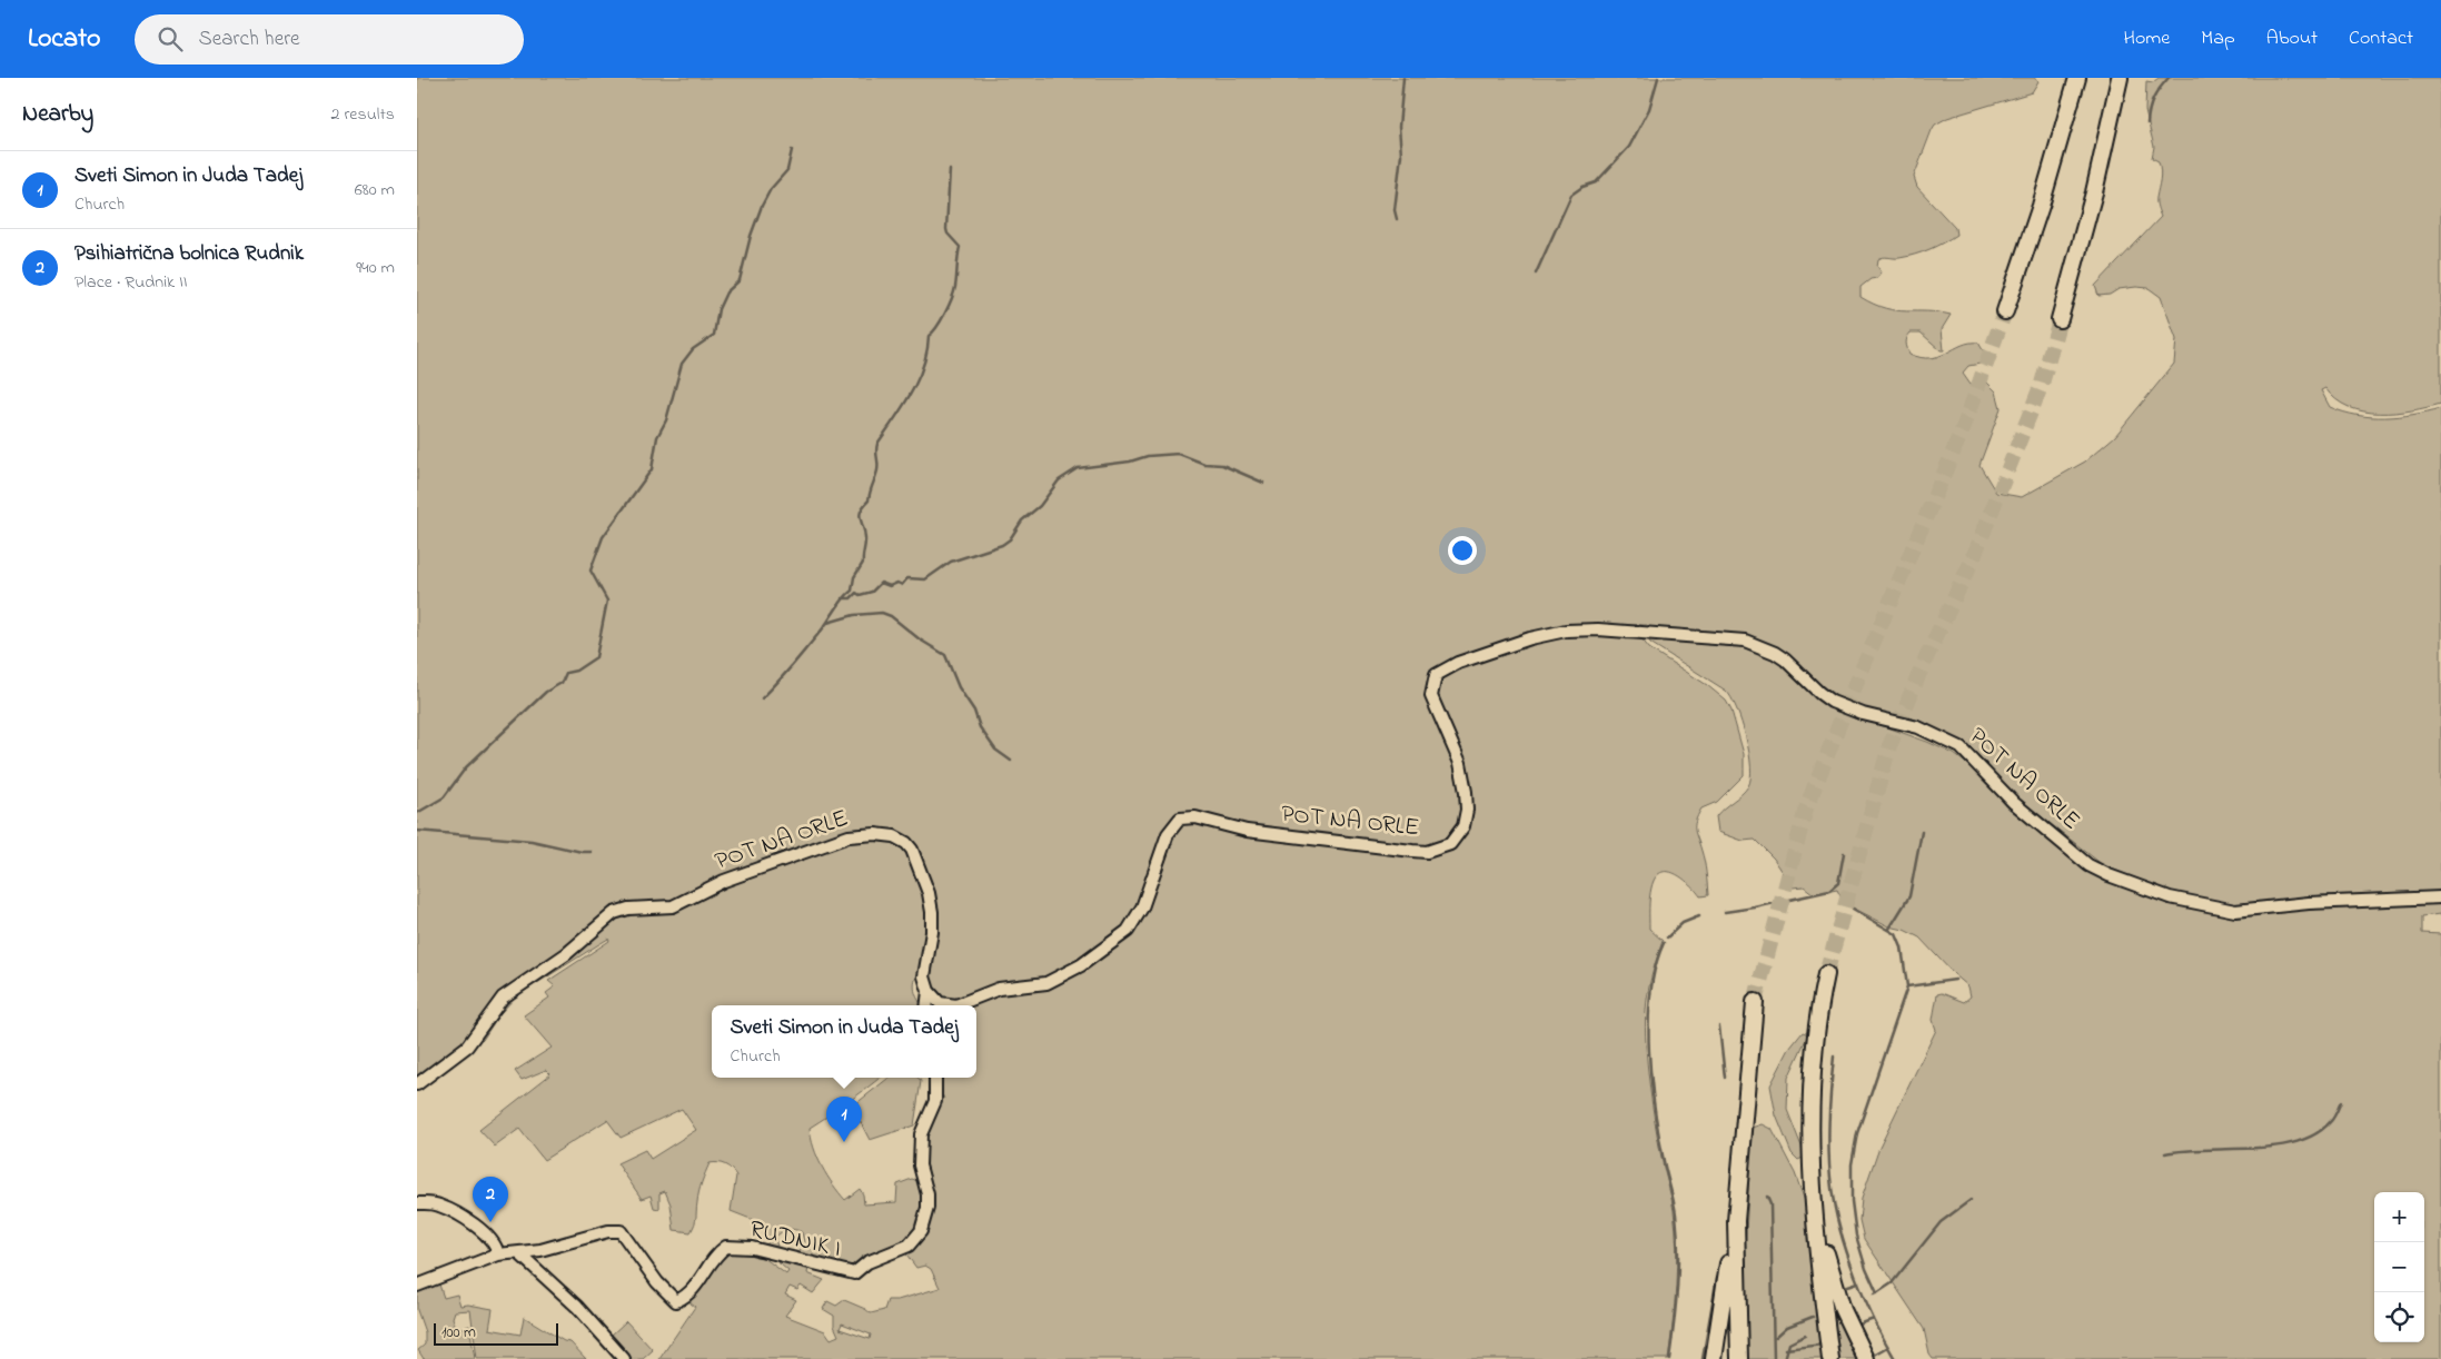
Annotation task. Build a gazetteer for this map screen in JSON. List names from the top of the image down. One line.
{"streets":{"street":["POT NA ORLE","RUDNIK I"]},"scale_bar":"100 m","page":{"header":"Locato","search":"Search here","nav":["Home","Map","About","Contact"],"heading":["Nearby","2 results"],"list":[{"mark":"1","name":"Sveti Simon in Juda Tadej","note":"Church","value":"680 m"},{"mark":"2","name":"Psihiatrična bolnica Rudnik","note":"Place · Rudnik II","value":"940 m"}],"popup":["Sveti Simon in Juda Tadej","Church"],"pins":["1","2"],"map_buttons":["+","−"],"scale":"100 m"}}
